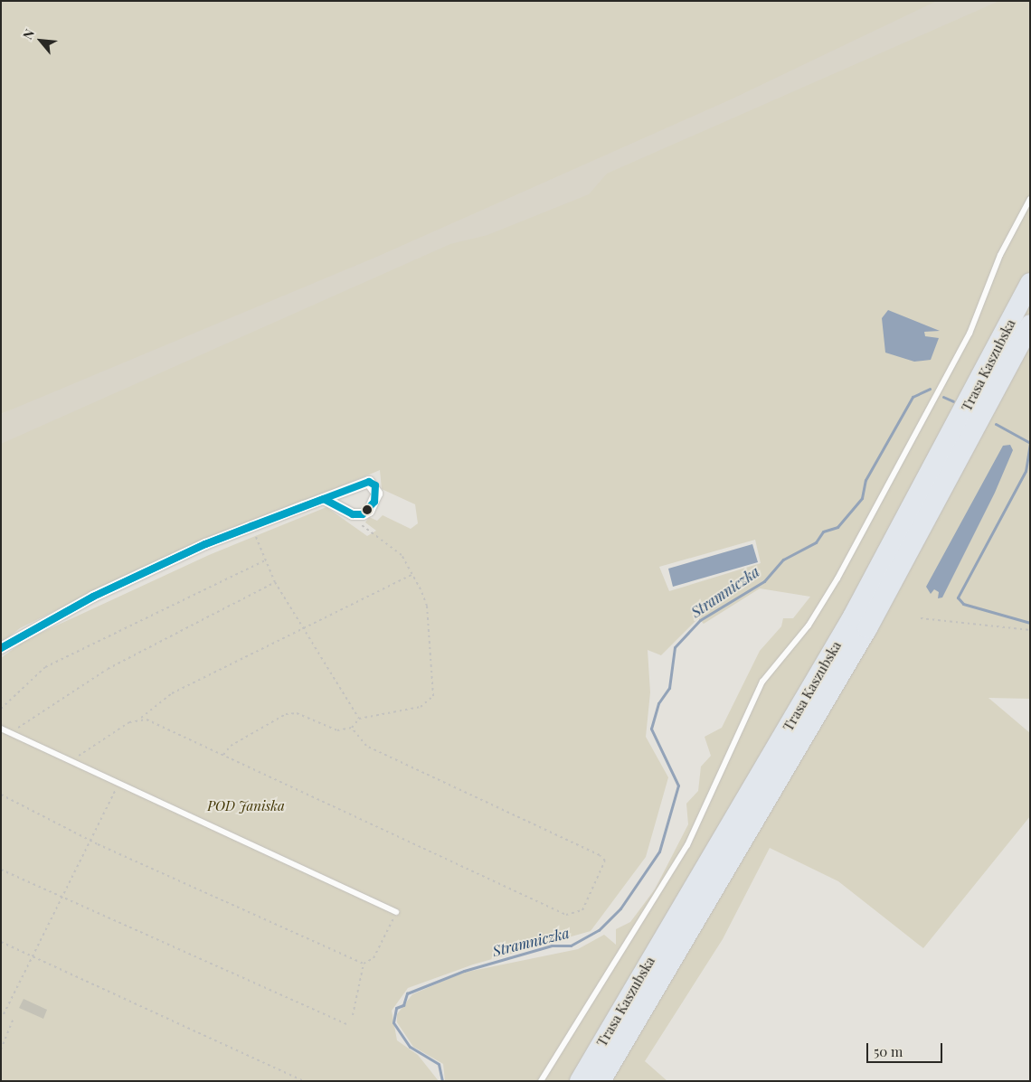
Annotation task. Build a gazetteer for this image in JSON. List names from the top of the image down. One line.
{"streets":{"highway":["Trasa Kaszubska"]},"water":["Stramniczka"],"parks":["POD Janiska"],"scale_bar":"50 m","north":"top left"}
